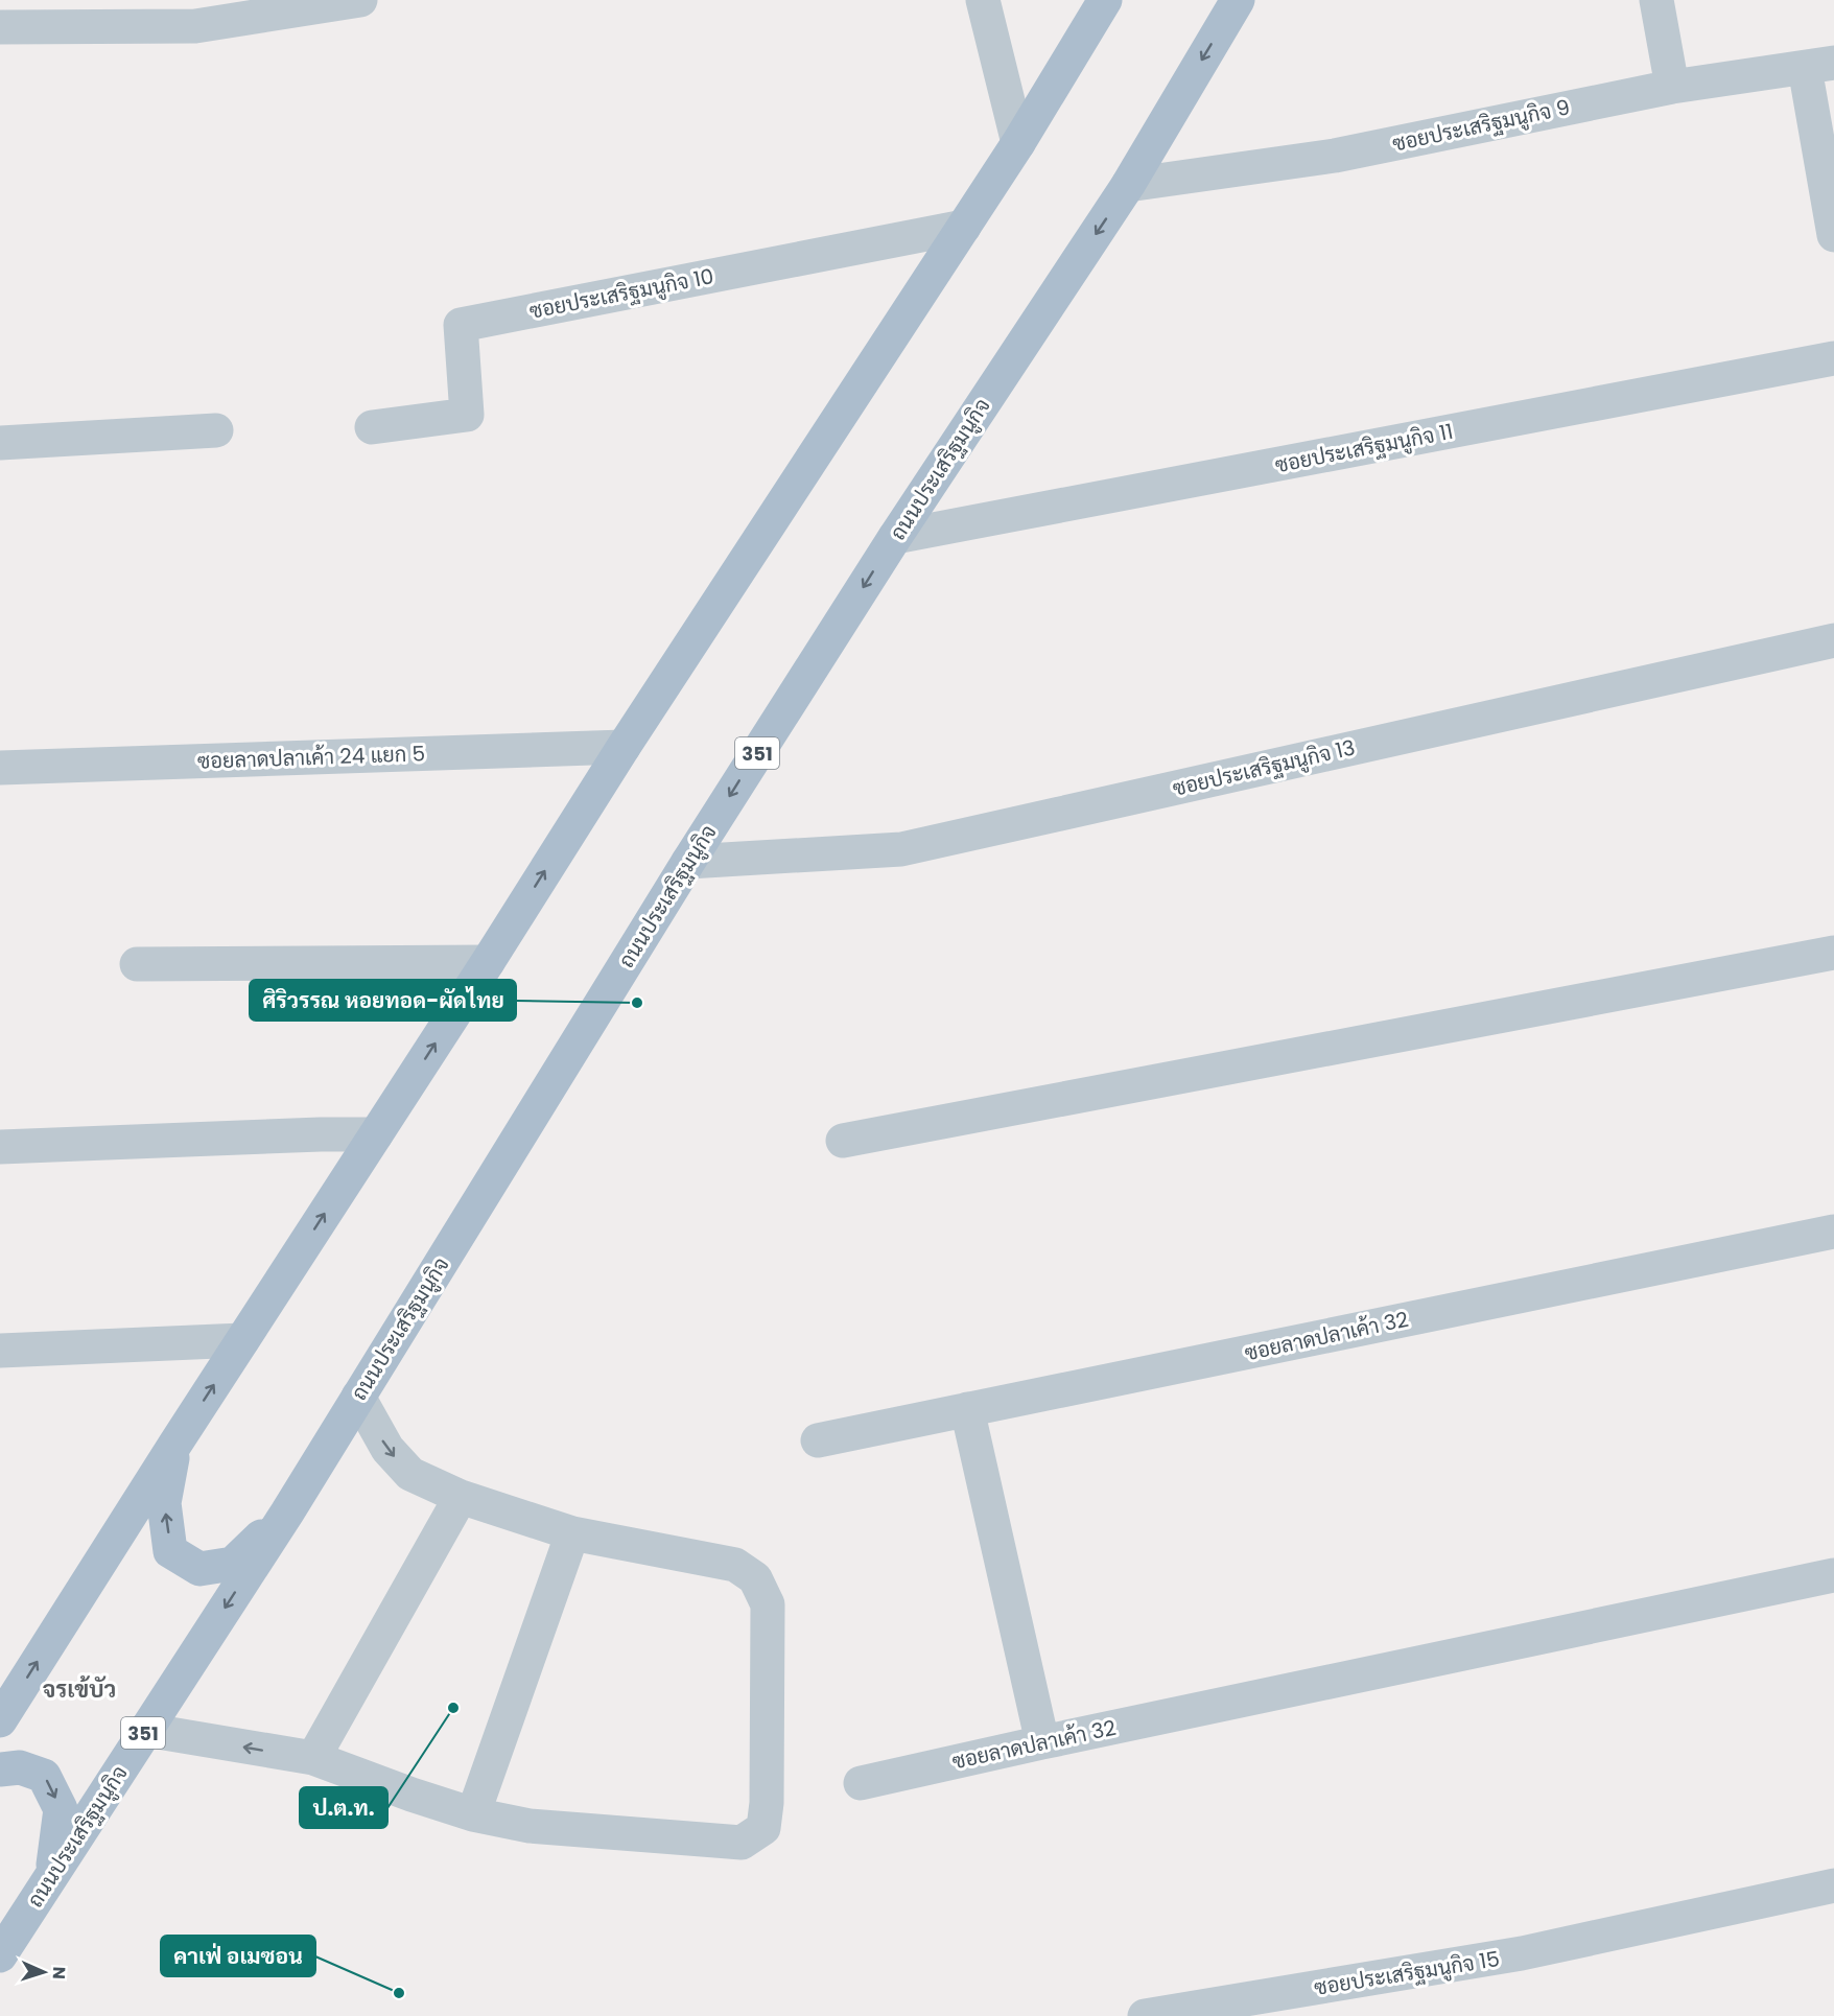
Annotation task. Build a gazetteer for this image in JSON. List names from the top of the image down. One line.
{"streets":{"main road":["ถนนประเสริฐมนูกิจ","351"],"street":["ซอยประเสริฐมนูกิจ 9","ซอยประเสริฐมนูกิจ 10","ซอยประเสริฐมนูกิจ 11","ซอยลาดปลาเค้า 24 แยก 5","ซอยประเสริฐมนูกิจ 13","ซอยลาดปลาเค้า 32","ซอยประเสริฐมนูกิจ 15"]},"crossings":[["ซอยประเสริฐมนูกิจ 9","ถนนประเสริฐมนูกิจ"],["ซอยประเสริฐมนูกิจ 11","ถนนประเสริฐมนูกิจ"],["ถนนประเสริฐมนูกิจ","ซอยประเสริฐมนูกิจ 13"]],"districts":["จรเข้บัว"],"places":["ศิริวรรณ หอยทอด-ผัดไทย","ป.ต.ท.","คาเฟ่ อเมซอน"],"north":"right"}
